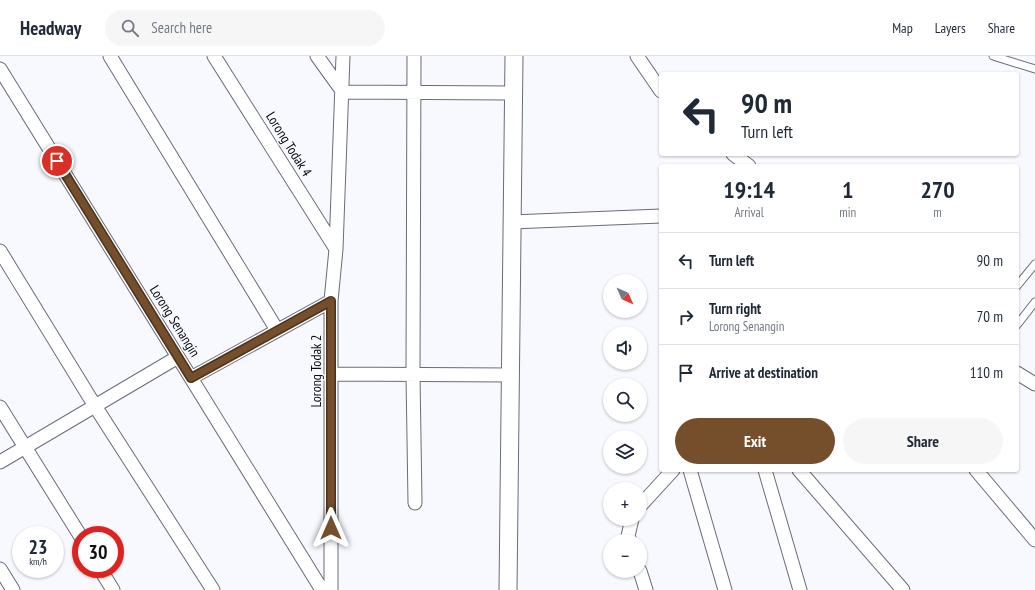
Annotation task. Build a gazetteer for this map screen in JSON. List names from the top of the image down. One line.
{"streets":{"street":["Lorong Todak 4","Lorong Senangin","Lorong Todak 2"]},"crossings":[["Lorong Todak 4","Lorong Todak 2"]],"north":"bottom right","page":{"header":"Headway","search":"Search here","nav":["Map","Layers","Share"],"turn":["90 m","Turn left"],"eta":["19:14","Arrival","1","min","270","m"],"list":[{"name":"Turn left","value":"90 m"},{"name":"Turn right","note":"Lorong Senangin","value":"70 m"},{"name":"Arrive at destination","value":"110 m"}],"map_buttons":["+","−"],"buttons":["Exit","Share"],"speed":"23 km/h","limit":"30"}}
